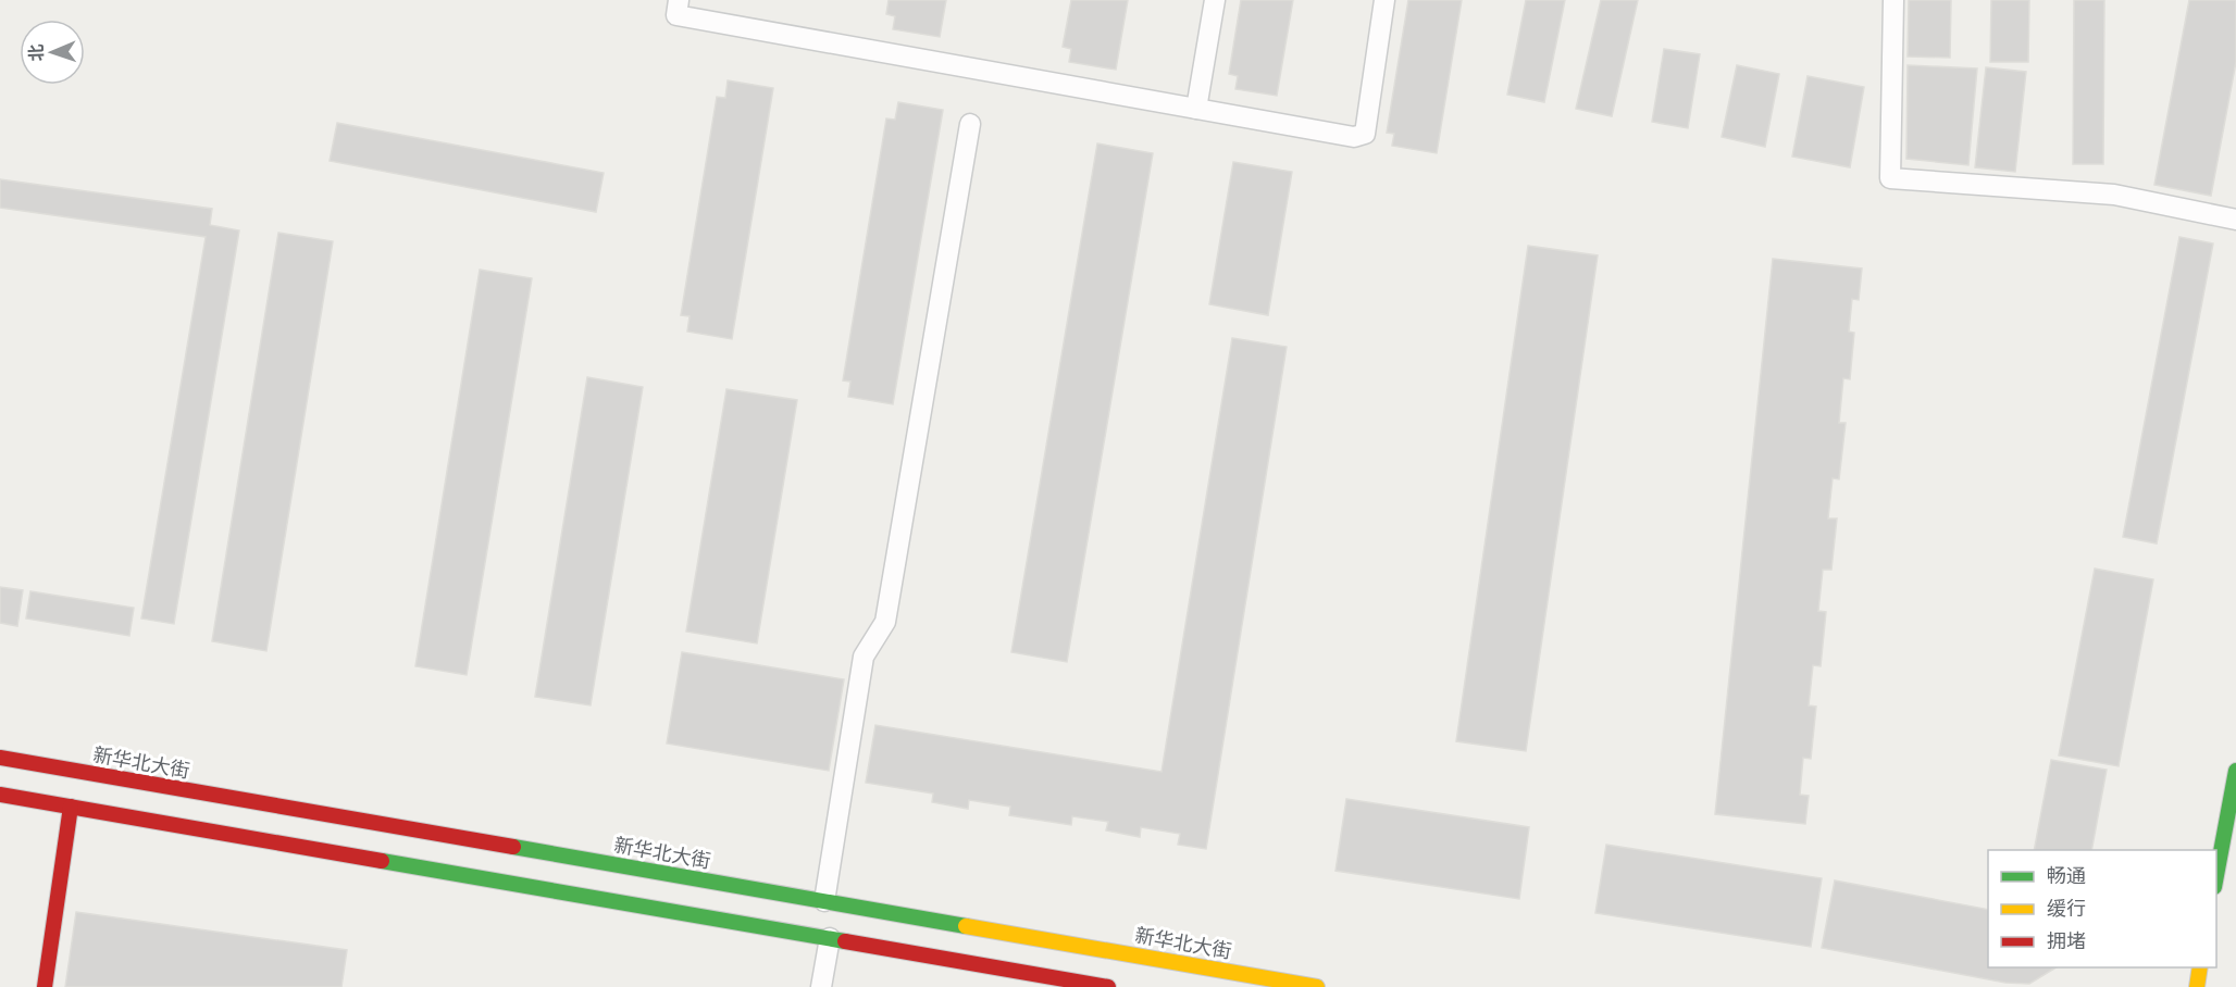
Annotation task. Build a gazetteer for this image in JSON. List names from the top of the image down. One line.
{"streets":{"main road":["新华北大街"]},"legend":["畅通","缓行","拥堵"],"north":"left"}
